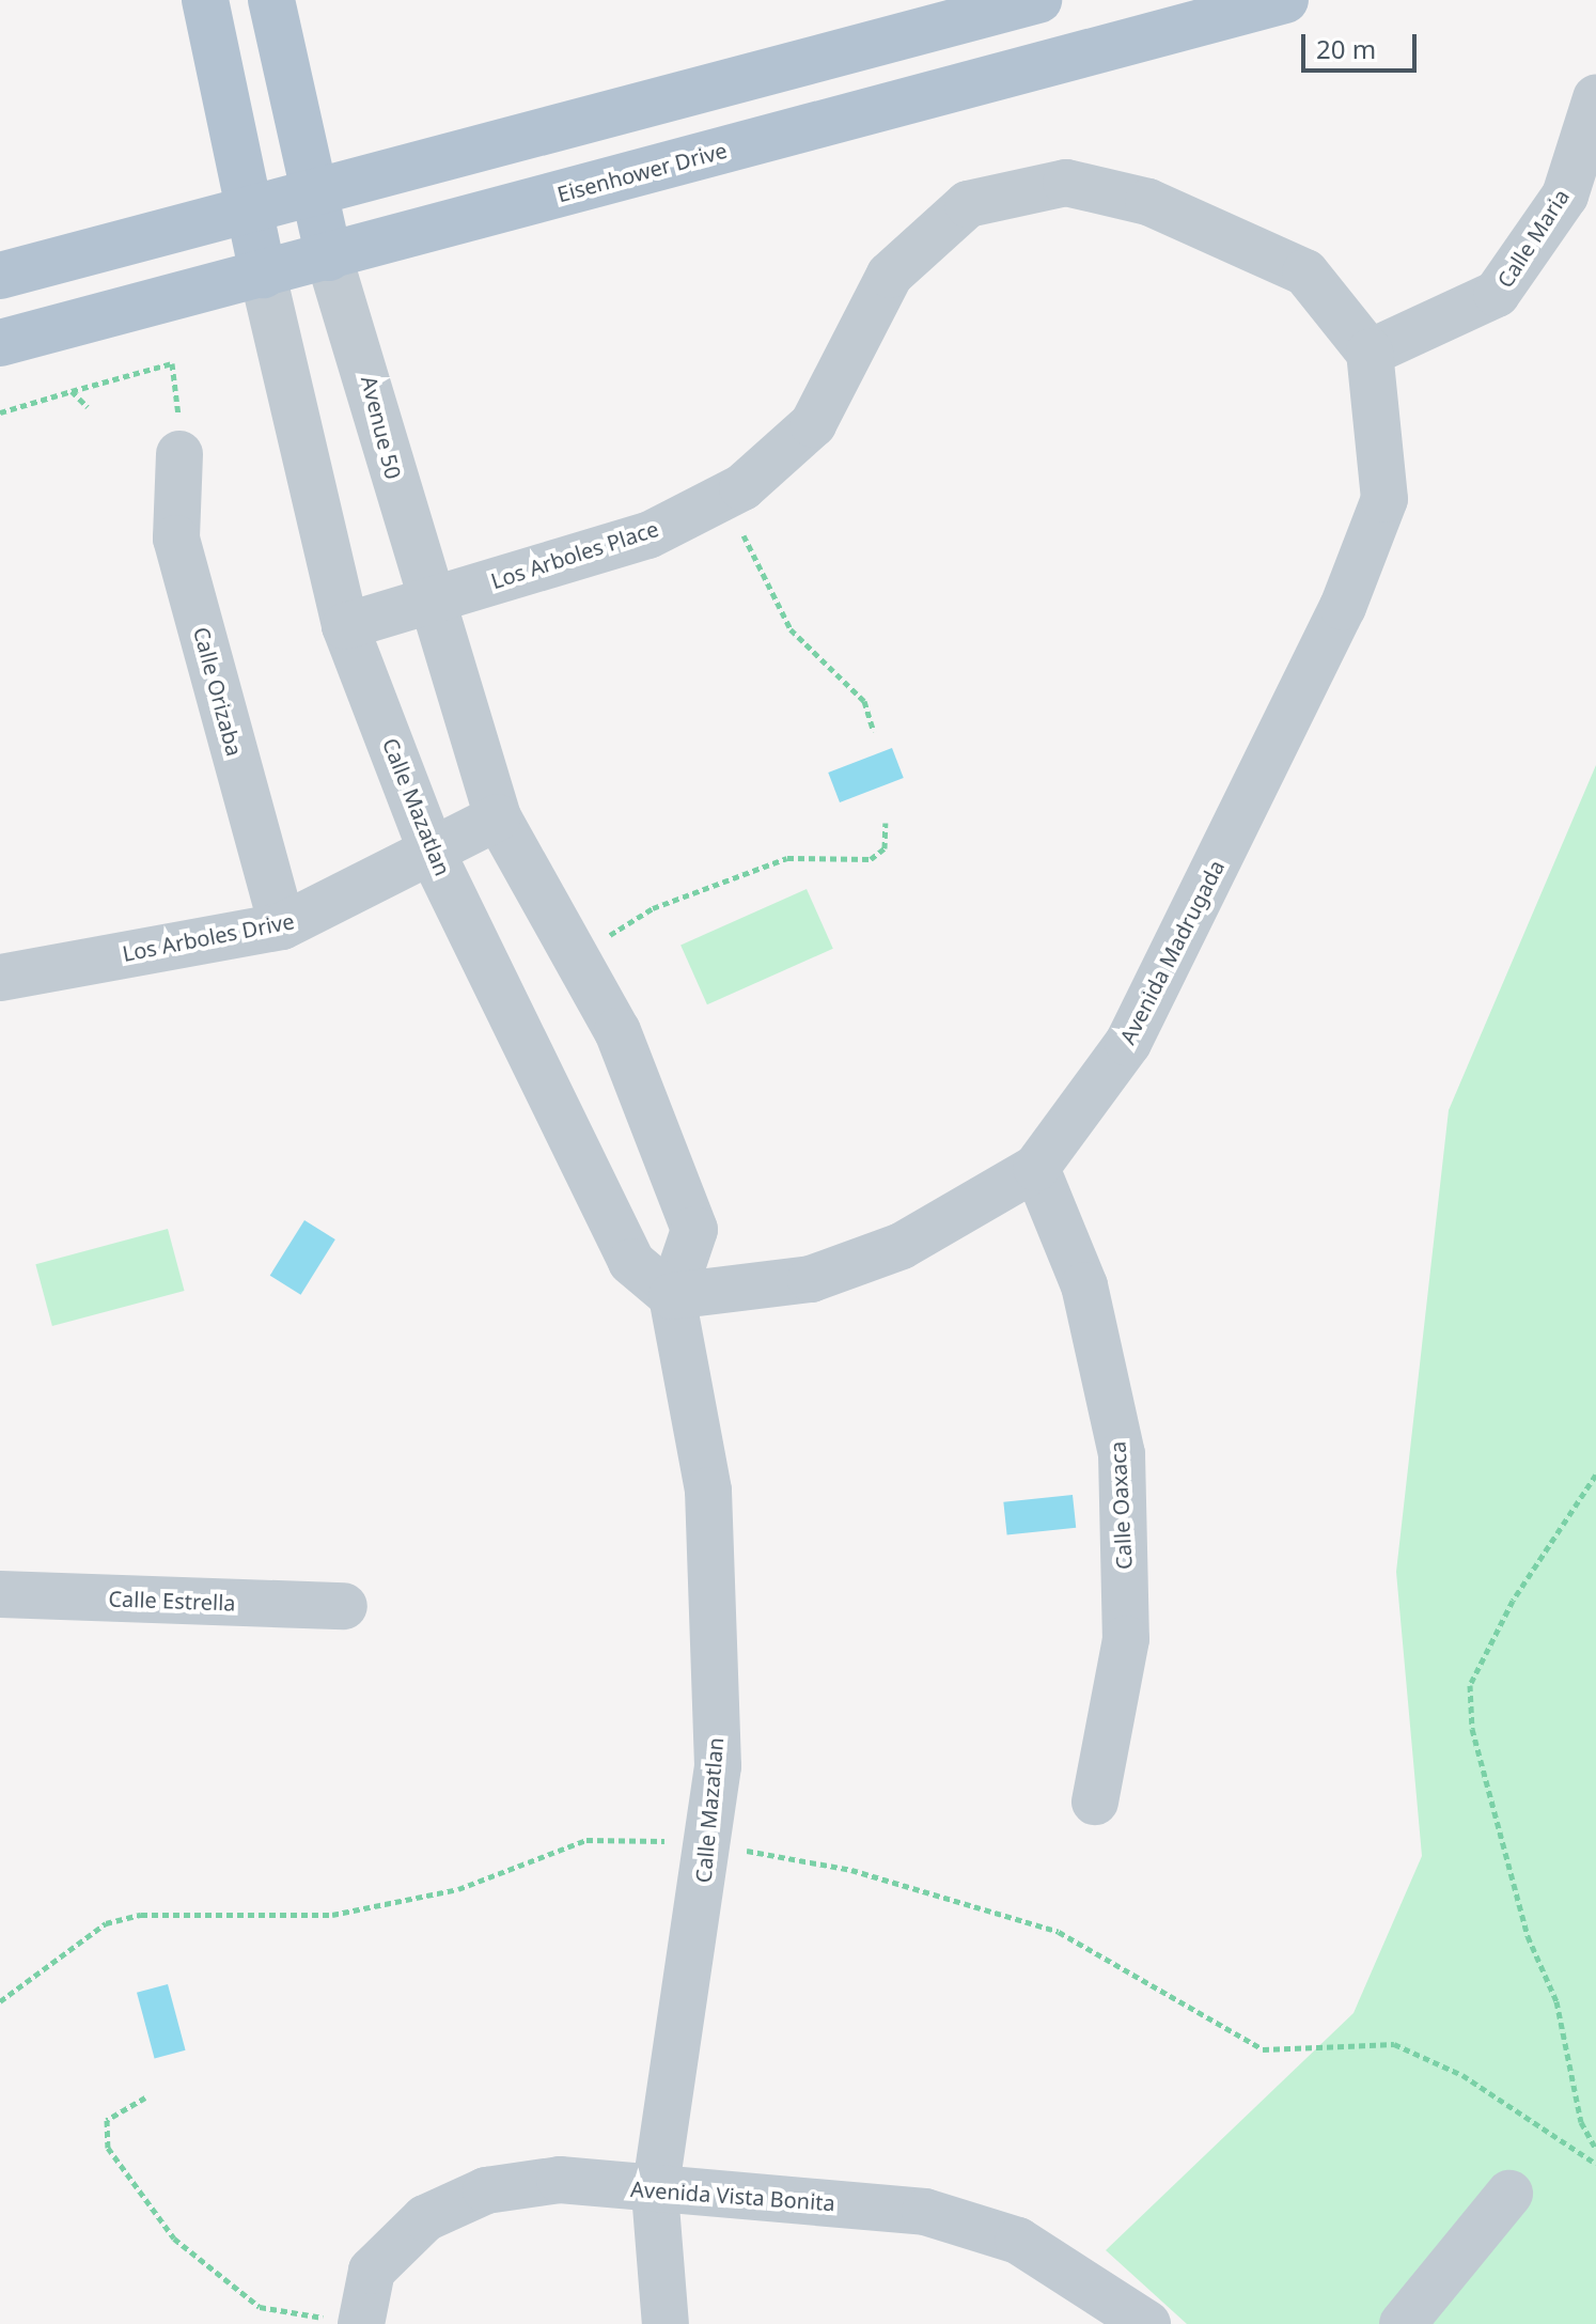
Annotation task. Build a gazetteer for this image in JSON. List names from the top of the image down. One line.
{"streets":{"main road":["Eisenhower Drive"],"street":["Calle Maria","Avenue 50","Los Arboles Place","Calle Orizaba","Calle Mazatlan","Los Arboles Drive","Avenida Madrugada","Calle Oaxaca","Calle Estrella","Avenida Vista Bonita"]},"crossings":[["Eisenhower Drive","Avenue 50"],["Eisenhower Drive","Calle Mazatlan"],["Calle Maria","Los Arboles Place"],["Calle Maria","Avenida Madrugada"],["Avenue 50","Los Arboles Place"],["Avenue 50","Calle Mazatlan"],["Los Arboles Place","Calle Mazatlan"],["Los Arboles Place","Avenida Madrugada"],["Calle Orizaba","Los Arboles Drive"],["Calle Mazatlan","Los Arboles Drive"],["Calle Mazatlan","Avenida Madrugada"],["Calle Mazatlan","Avenida Vista Bonita"],["Avenida Madrugada","Calle Oaxaca"]],"scale_bar":"20 m"}
